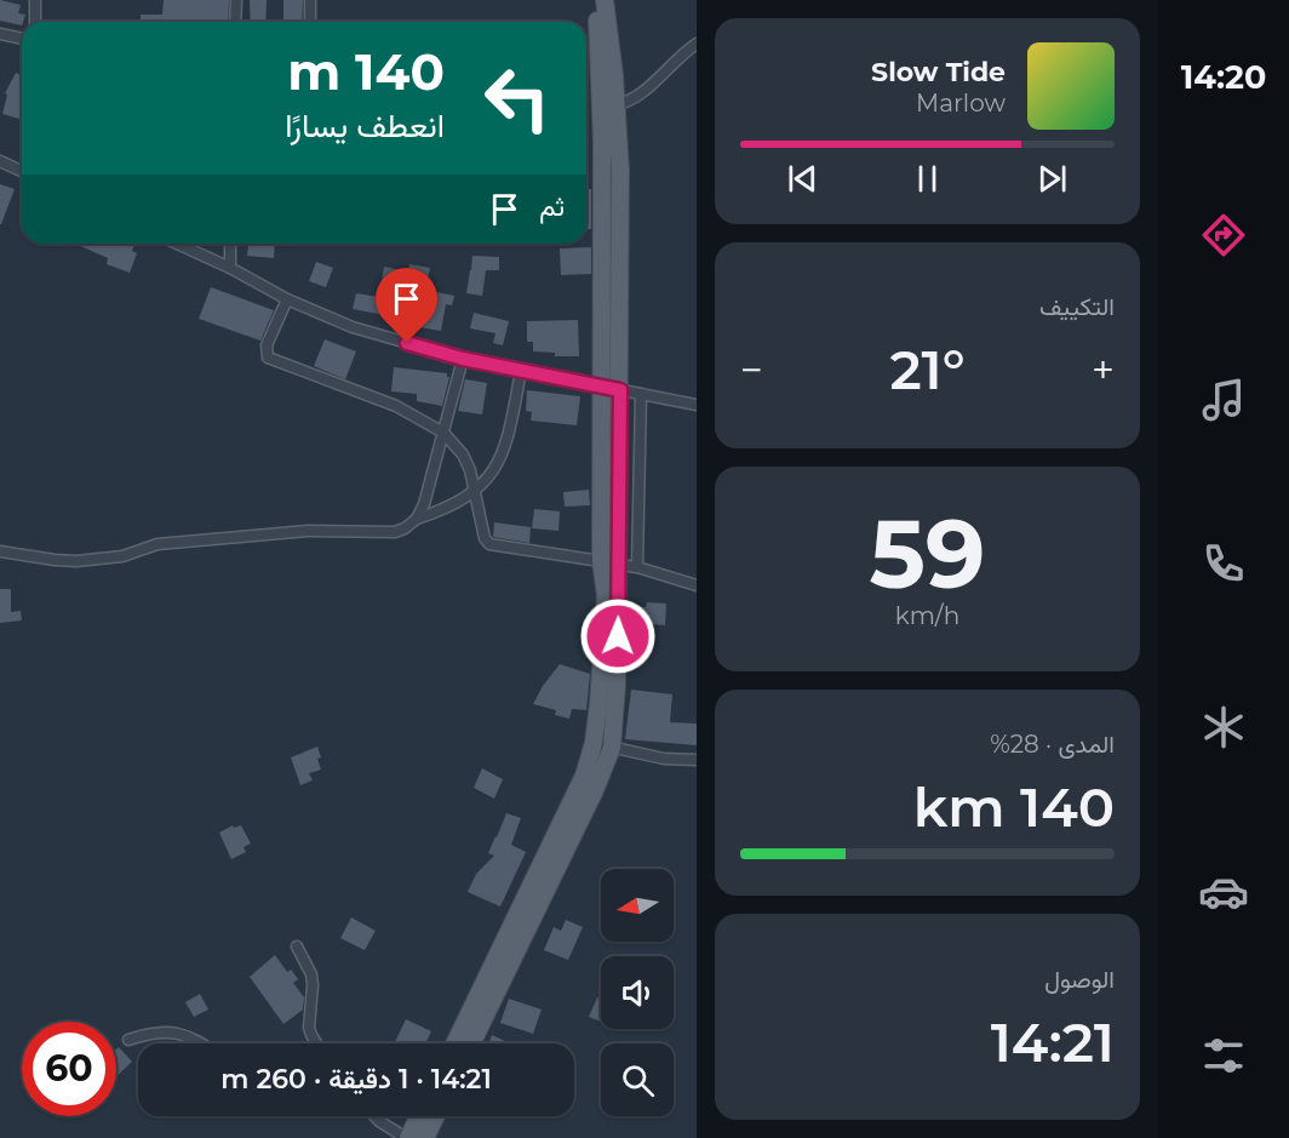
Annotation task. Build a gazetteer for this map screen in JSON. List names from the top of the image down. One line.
{"north":"left","page":{"tabs":"14:20","turn":["140 m","انعطف يسارًا"],"song":["Slow Tide","Marlow"],"then":"ثم","tile":["التكييف",["59","km/h"],["المدى · 28%","140 km"],["الوصول","14:21"]],"heat":["−","21°","+"],"limit":"60","trip":"14:21 · 1 دقيقة · 260 m"}}
